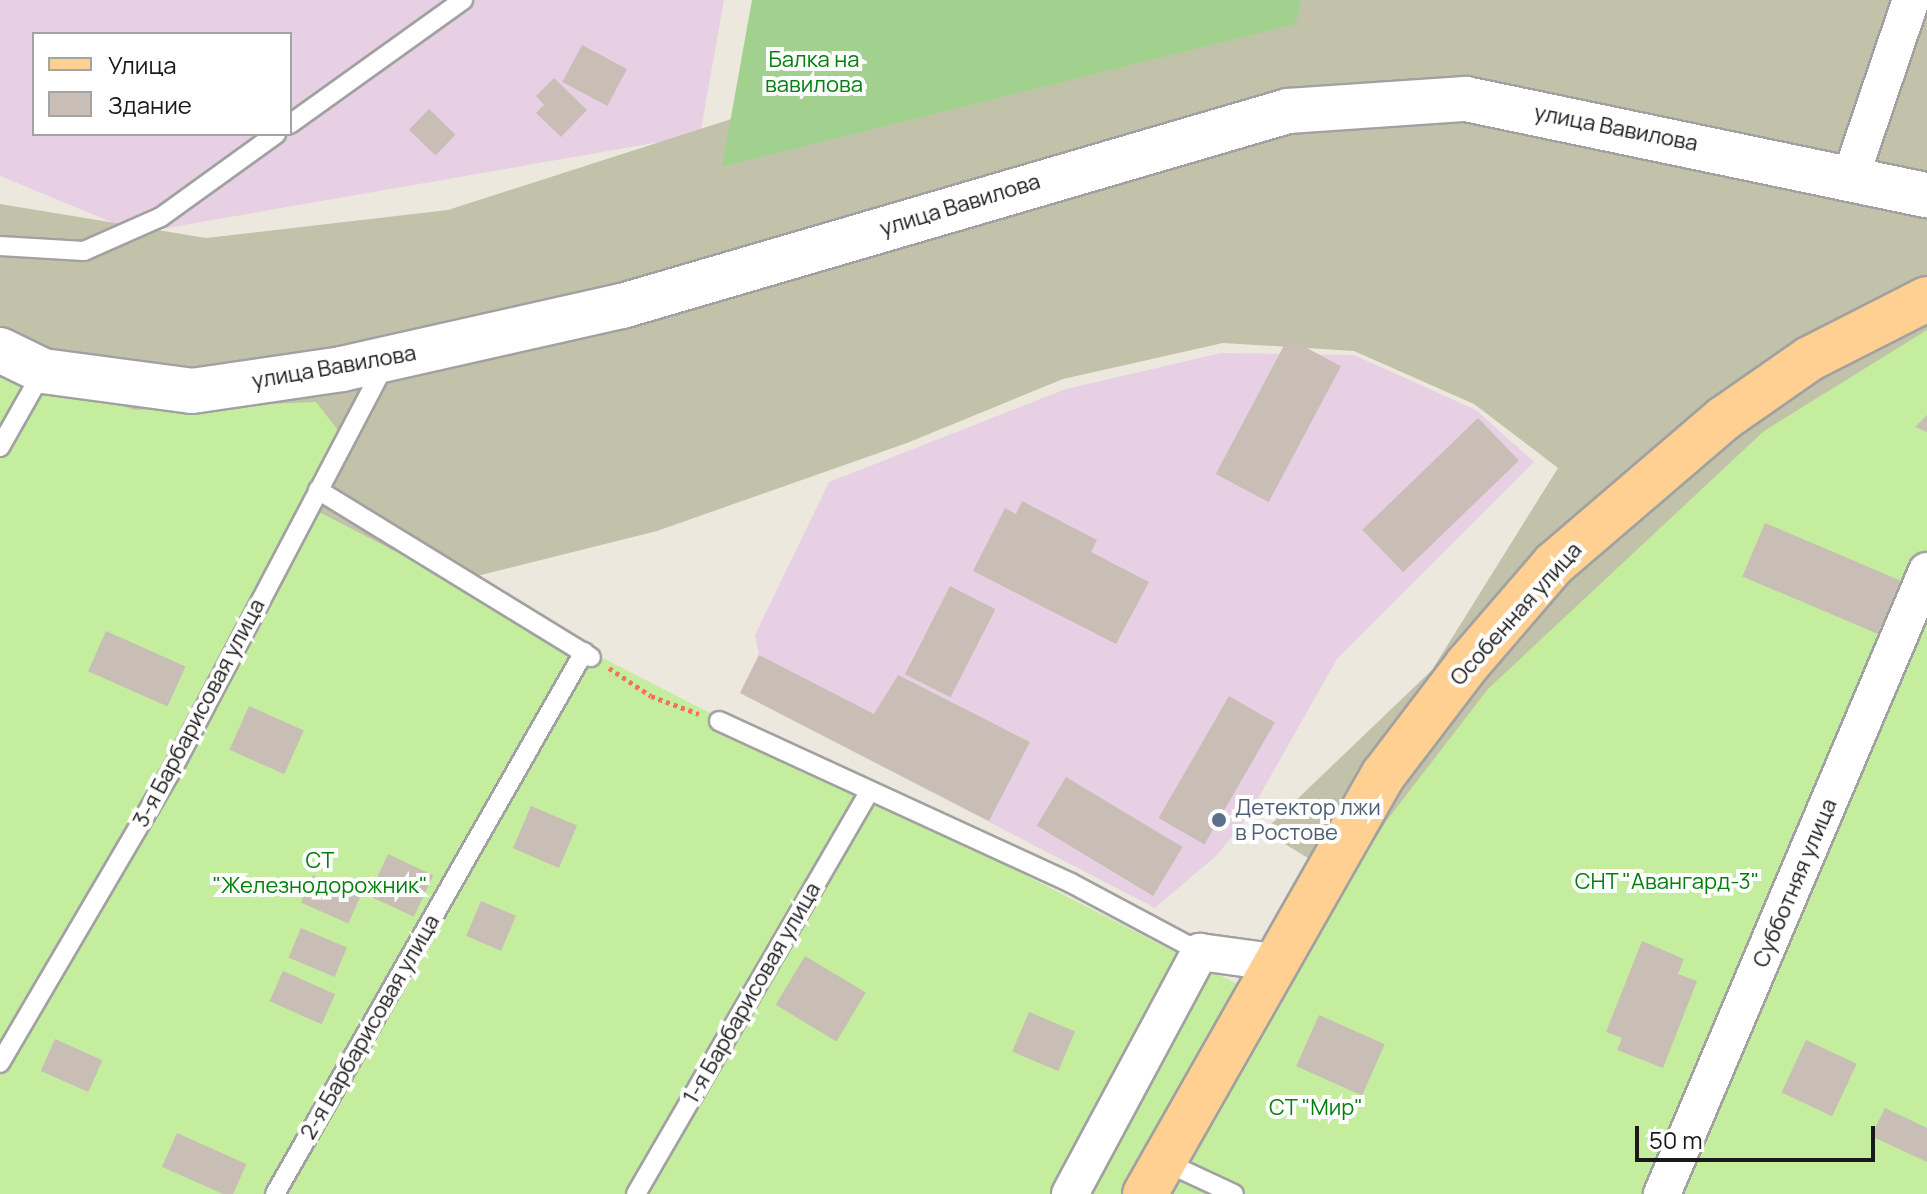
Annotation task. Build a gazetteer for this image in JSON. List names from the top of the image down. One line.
{"streets":{"main road":["Особенная улица"],"street":["улица Вавилова","Субботняя улица"],"lane":["3-я Барбарисовая улица","1-я Барбарисовая улица","2-я Барбарисовая улица"]},"crossings":[["улица Вавилова","3-я Барбарисовая улица"]],"parks":["Балка на вавилова","СТ \"Железнодорожник\"","СНТ \"Авангард-3\"","СТ \"Мир\""],"places":["Детектор лжи в Ростове"],"legend":["Улица","Здание"],"scale_bar":"50 m"}
